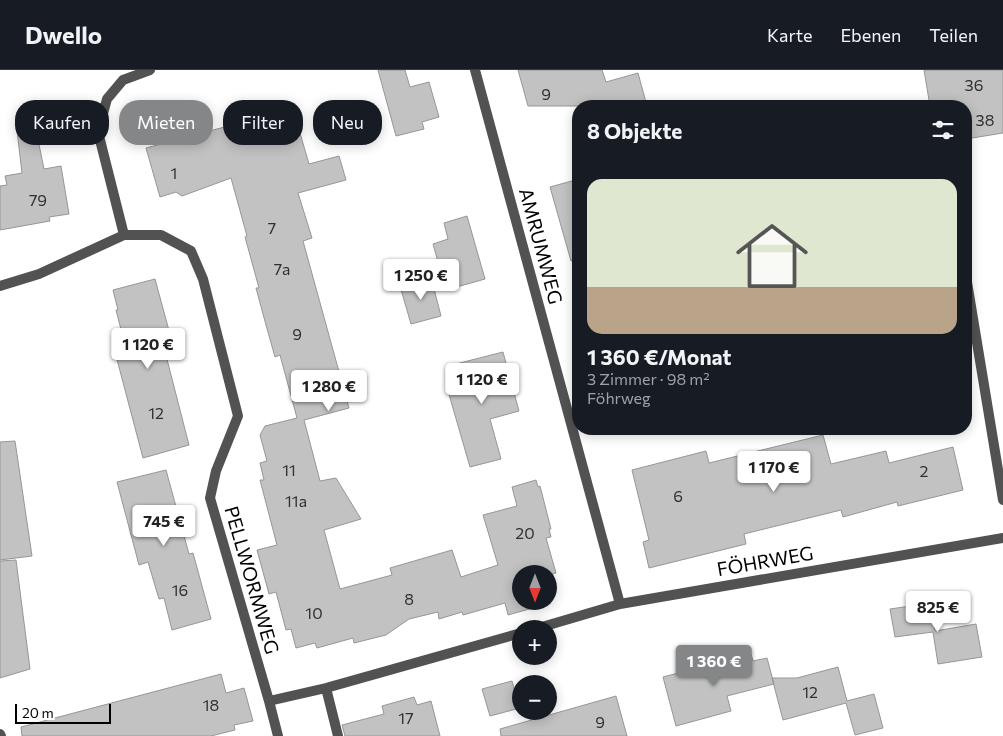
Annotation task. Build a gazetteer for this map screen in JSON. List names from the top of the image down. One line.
{"streets":{"street":["AMRUMWEG","FÖHRWEG","PELLWORMWEG"]},"crossings":[["AMRUMWEG","FÖHRWEG"]],"house_numbers":["36","9","38","1","79","7","7a","9","12","11","2","6","11a","20","16","8","10","12","18","17","9"],"scale_bar":"20 m","north":"bottom","page":{"header":"Dwello","nav":["Karte","Ebenen","Teilen"],"chip":["Kaufen","Mieten","Filter","Neu"],"heading":"8 Objekte","list":[{"name":"1 360 €/Monat","note":"3 Zimmer · 98 m² · Föhrweg"}],"price":["1 250 €","1 120 €","1 120 €","1 280 €","1 170 €","745 €","825 €","1 360 €"],"map_buttons":["+","−"],"scale":"20 m"}}
